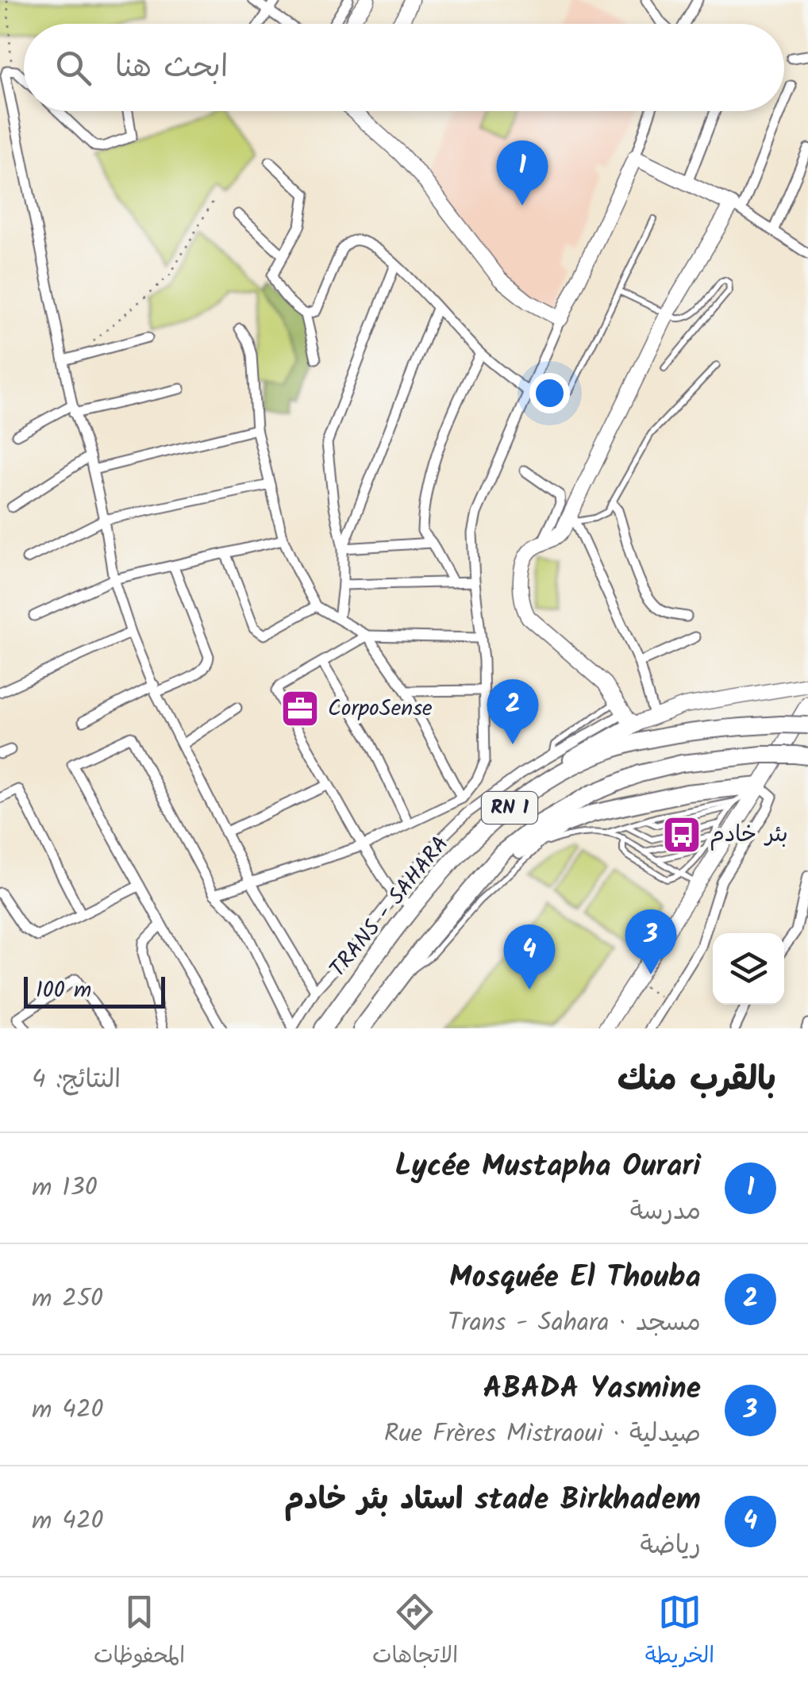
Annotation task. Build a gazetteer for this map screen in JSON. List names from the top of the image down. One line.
{"streets":{"highway":["RN 1","TRANS - SAHARA"]},"places":{"office":["CorpoSense"],"bus stop":["بئر خادم"]},"scale_bar":"100 m","page":{"search":"ابحث هنا","pins":["1","2","3","4"],"scale":"100 m","heading":["بالقرب منك","النتائج: 4"],"list":[{"mark":"1","name":"Lycée Mustapha Ourari","note":"مدرسة","value":"130 m"},{"mark":"2","name":"Mosquée El Thouba","note":"مسجد · Trans - Sahara","value":"250 m"},{"mark":"3","name":"ABADA Yasmine","note":"صيدلية · Rue Frères Mistraoui","value":"420 m"},{"mark":"4","name":"stade Birkhadem استاد بئر خادم","note":"رياضة","value":"420 m"}],"nav":["الخريطة","الاتجاهات","المحفوظات"]}}
